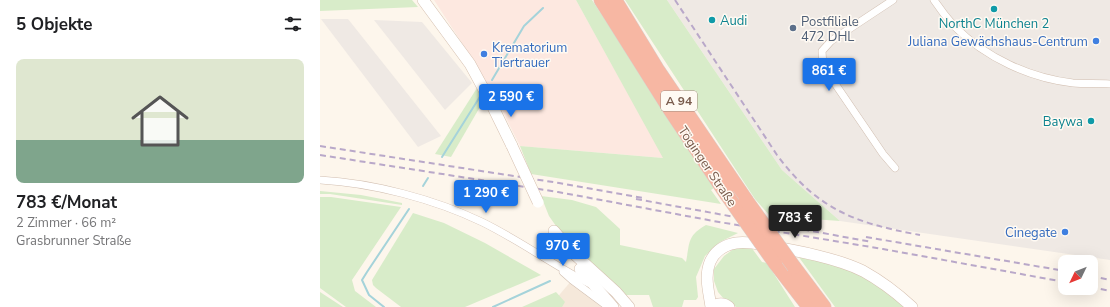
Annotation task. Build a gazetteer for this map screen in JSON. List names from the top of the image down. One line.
{"streets":{"highway":["A 94","Töginger Straße"]},"places":["NorthC München 2","Audi","Postfiliale 472 DHL","Juliana Gewächshaus-Centrum","Krematorium Tiertrauer","Baywa","Cinegate"],"north":"bottom left","page":{"heading":"5 Objekte","list":[{"name":"783 €/Monat","note":"2 Zimmer · 66 m² · Grasbrunner Straße"}],"price":["861 €","2 590 €","1 290 €","783 €","970 €"]}}
